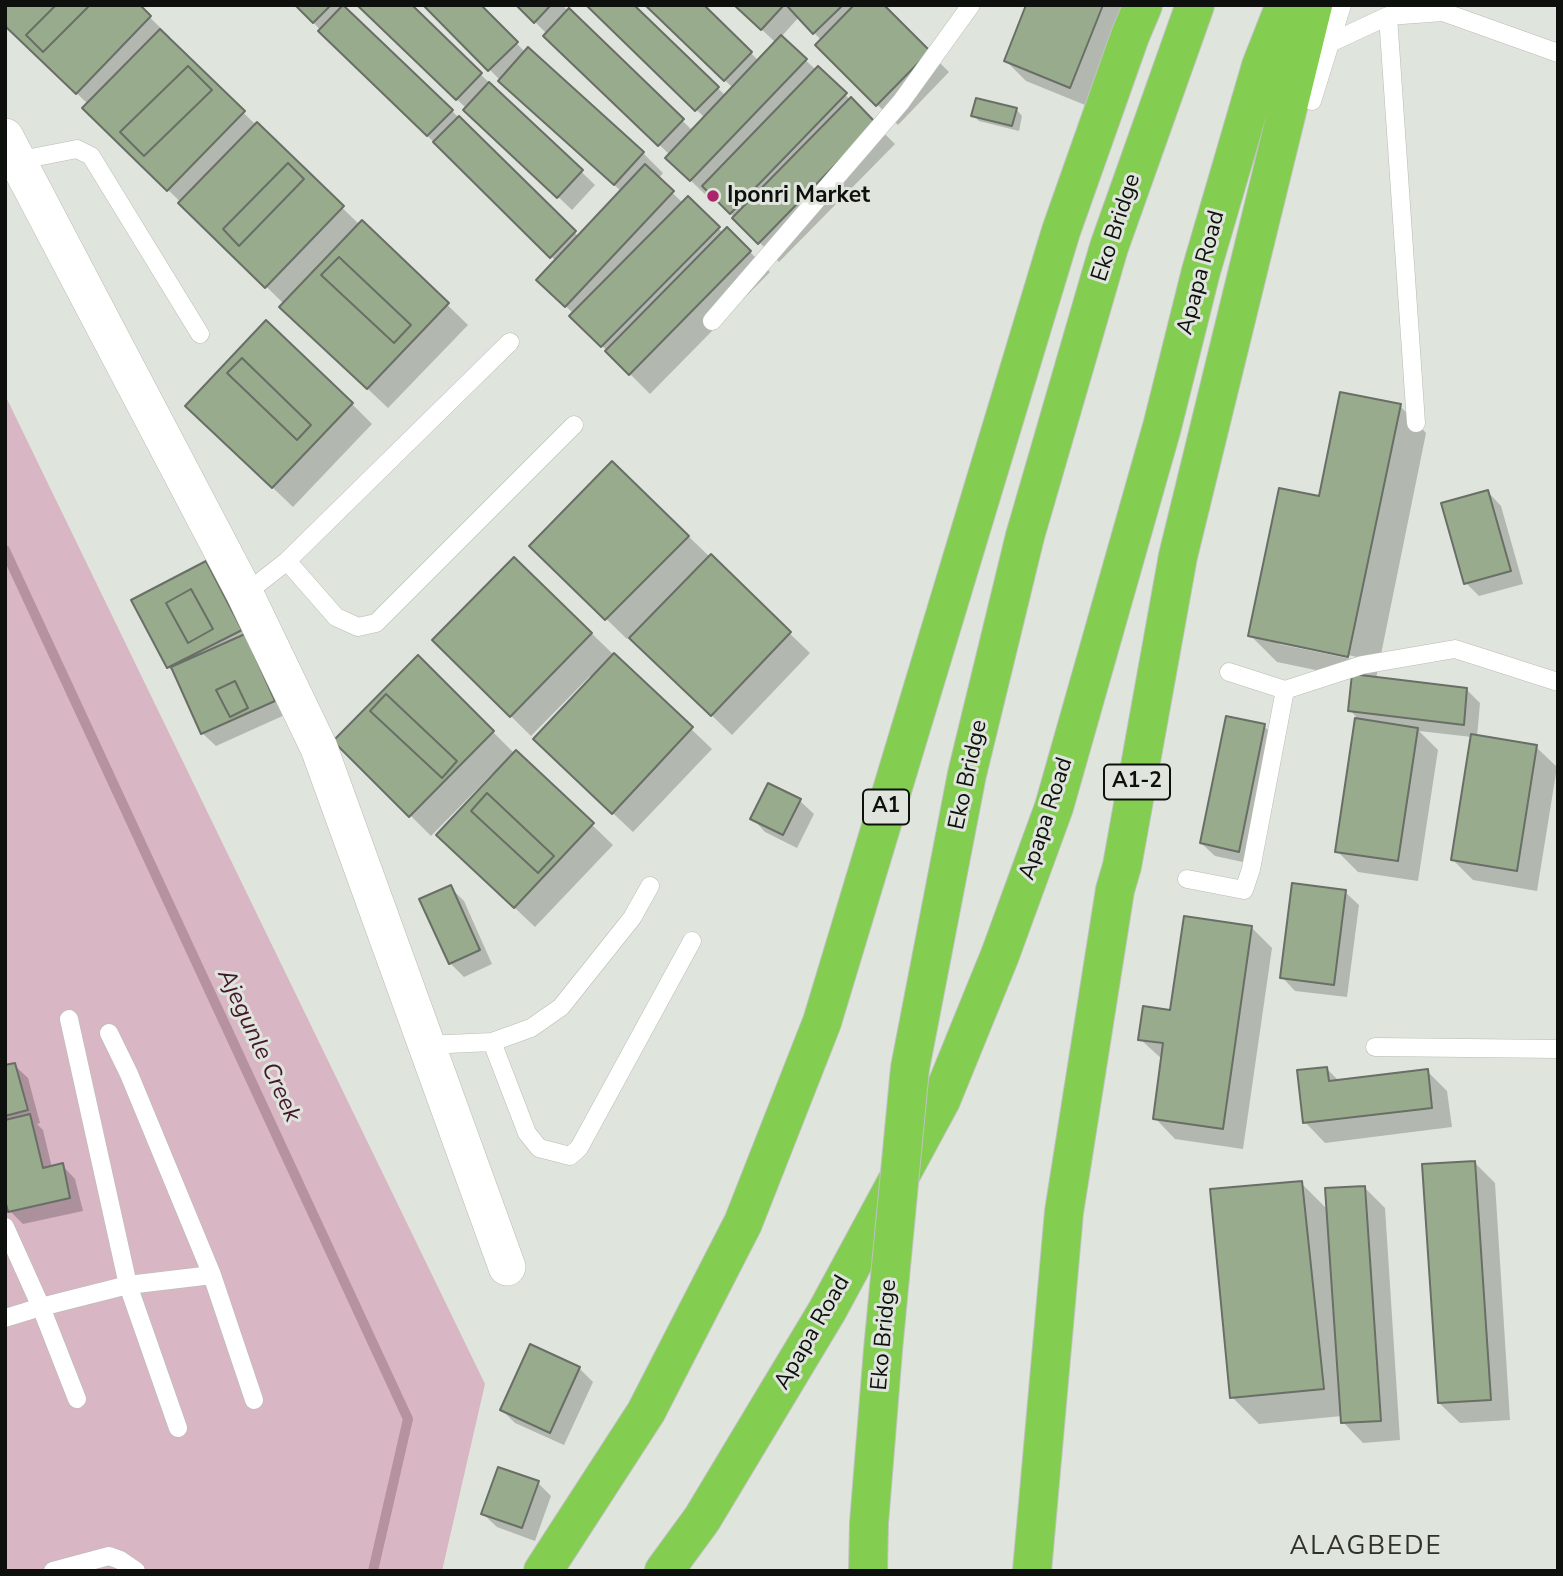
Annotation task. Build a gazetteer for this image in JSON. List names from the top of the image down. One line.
{"streets":{"highway":["Eko Bridge","Apapa Road","A1-2","A1"]},"districts":["ALAGBEDE"],"water":["Ajegunle Creek"],"places":["Iponri Market"]}
